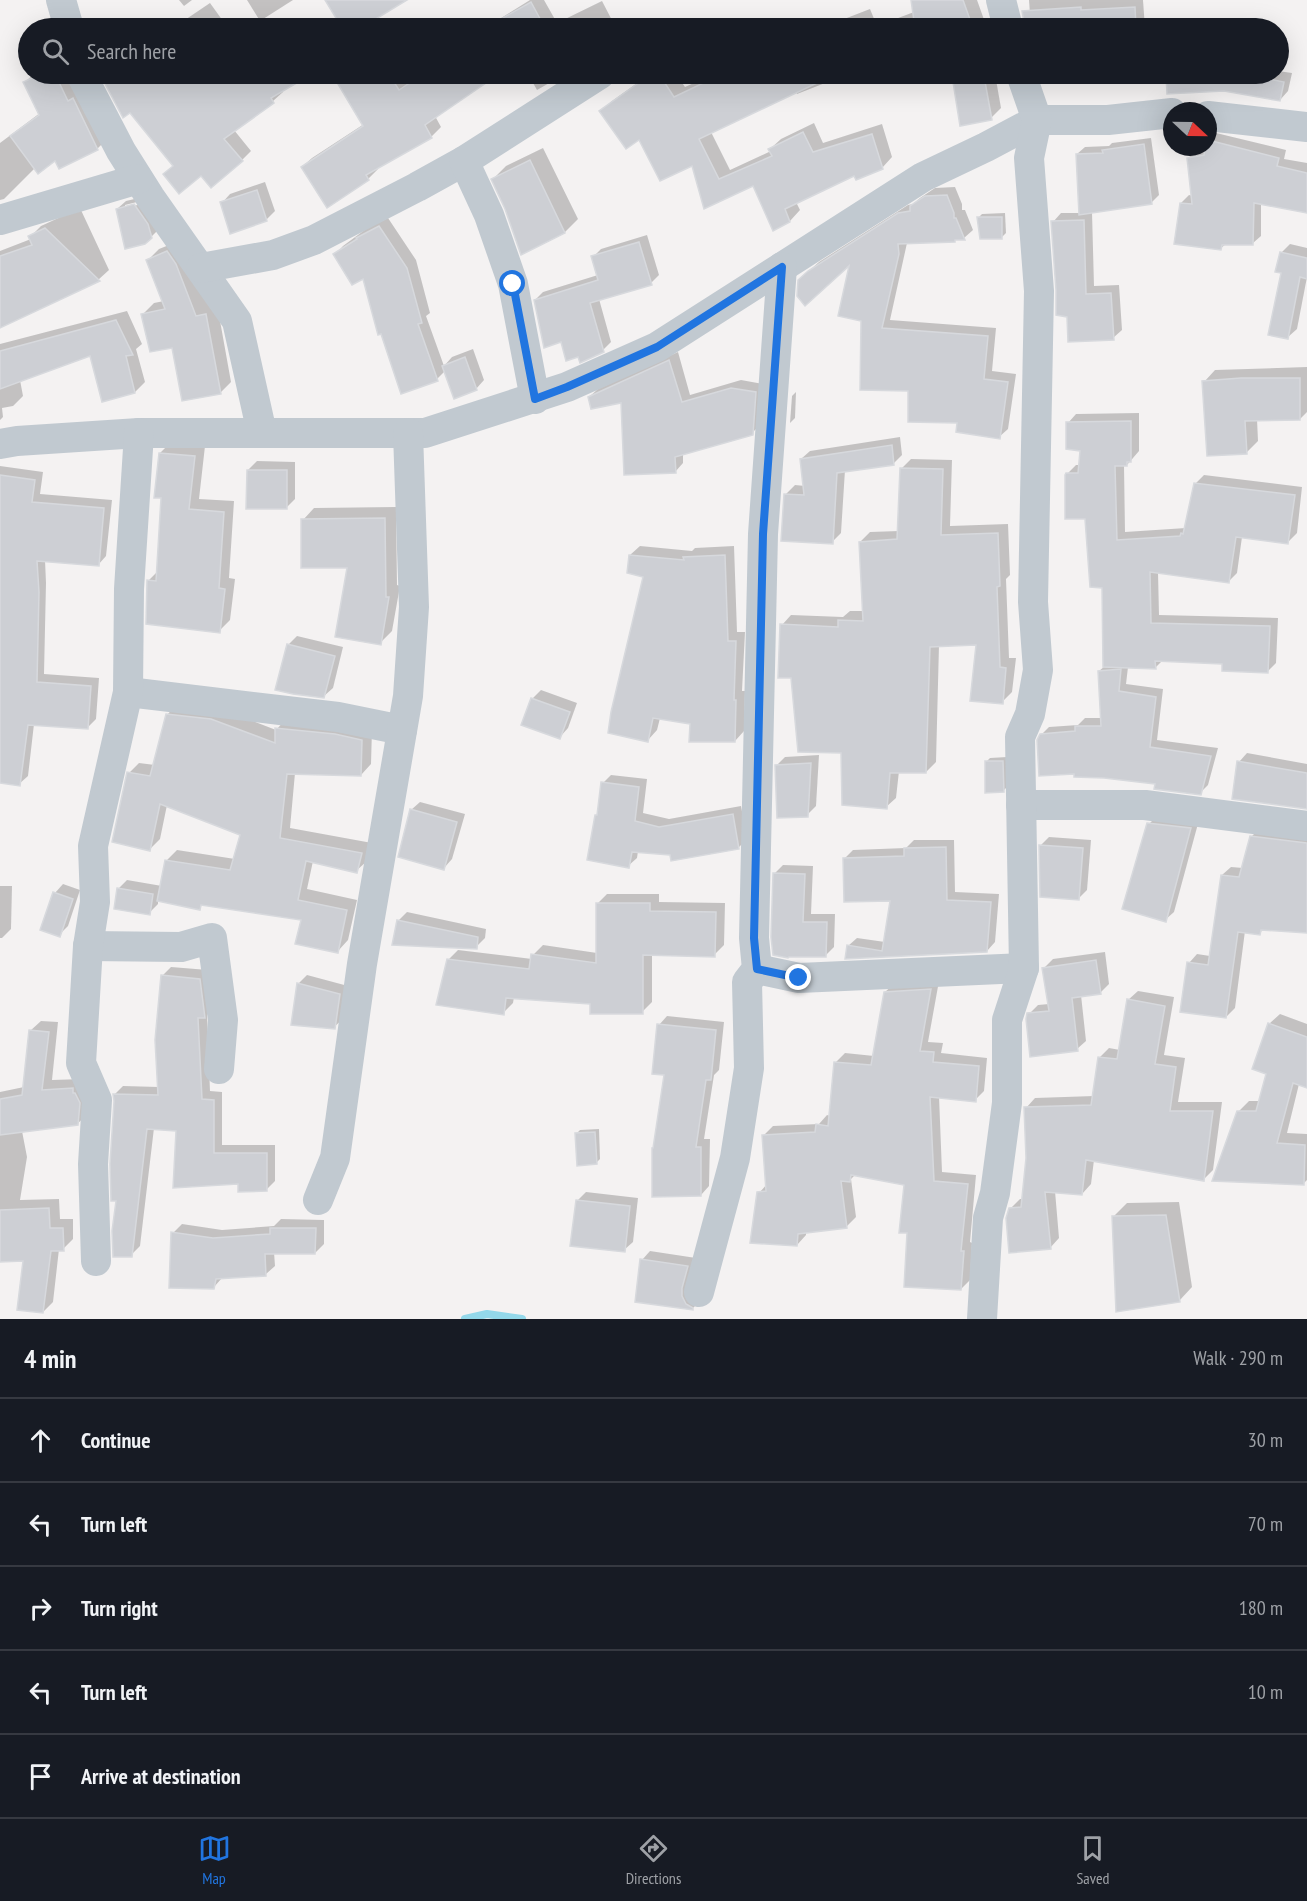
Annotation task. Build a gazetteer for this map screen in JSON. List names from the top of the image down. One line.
{"north":"right","page":{"search":"Search here","heading":["4 min","Walk · 290 m"],"list":[["Continue","30 m"],["Turn left","70 m"],["Turn right","180 m"],["Turn left","10 m"],"Arrive at destination"],"nav":["Map","Directions","Saved"]}}
